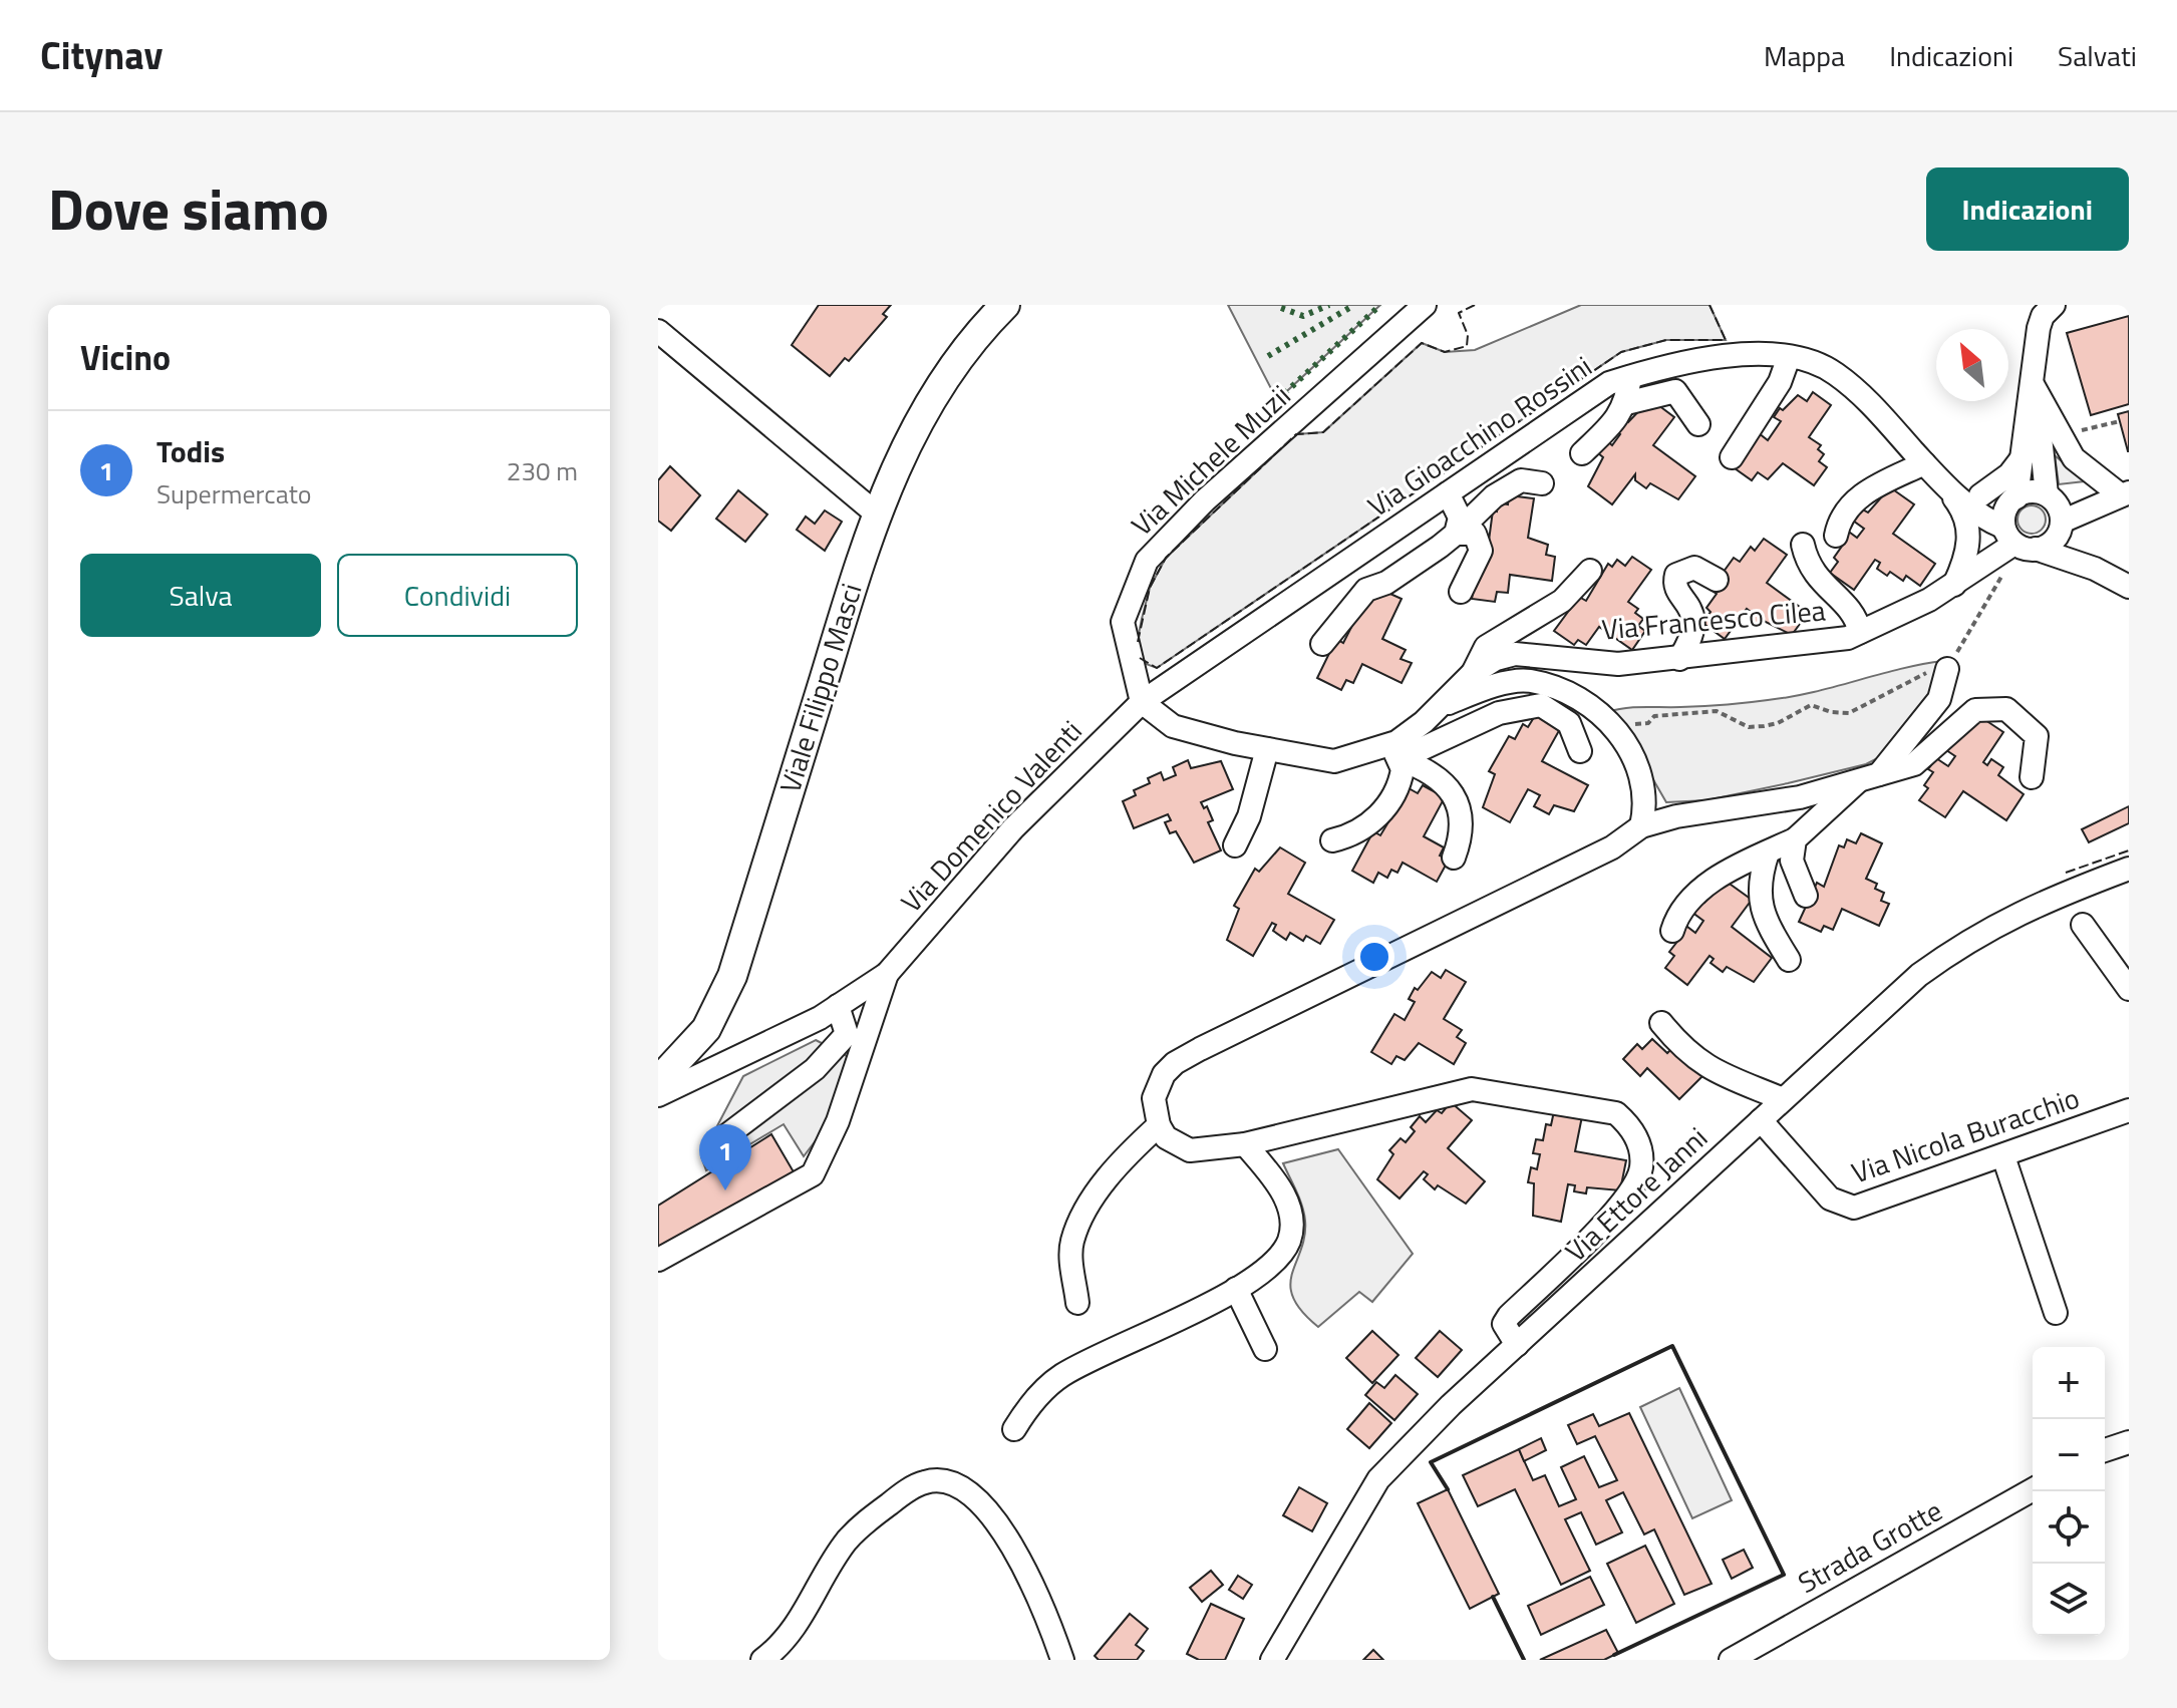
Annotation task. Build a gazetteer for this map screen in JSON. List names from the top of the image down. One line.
{"streets":{"main road":["Viale Filippo Masci"],"street":["Via Gioacchino Rossini","Via Michele Muzii","Via Francesco Cilea","Via Domenico Valenti","Via Nicola Buracchio","Via Ettore Janni","Strada Grotte"]},"crossings":[["Via Gioacchino Rossini","Via Michele Muzii"],["Via Gioacchino Rossini","Via Francesco Cilea"],["Via Gioacchino Rossini","Via Domenico Valenti"],["Via Michele Muzii","Via Francesco Cilea"],["Via Michele Muzii","Via Domenico Valenti"],["Via Francesco Cilea","Via Domenico Valenti"],["Via Nicola Buracchio","Via Ettore Janni"]],"north":"top left","page":{"header":"Citynav","nav":["Mappa","Indicazioni","Salvati"],"title":"Dove siamo","buttons":["Indicazioni",["Salva","Condividi"]],"heading":"Vicino","list":[{"mark":"1","name":"Todis","note":"Supermercato","value":"230 m"}],"pins":"1","map_buttons":["+","−"]}}
